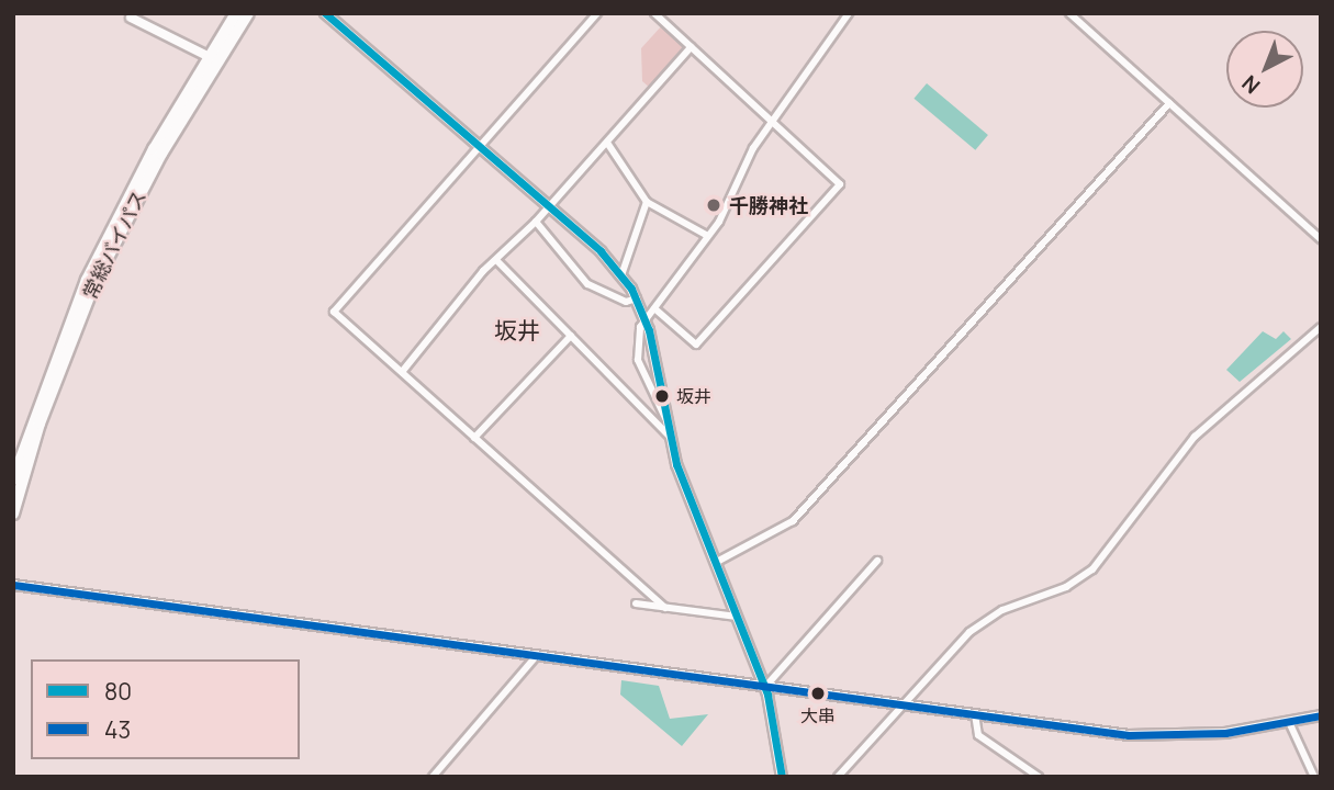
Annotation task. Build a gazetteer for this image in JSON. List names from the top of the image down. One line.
{"streets":{"highway":["常総バイパス"]},"districts":["坂井"],"places":["千勝神社","坂井","大串"],"lines":["transit line 80","transit line 43"],"legend":["80","43"],"north":"bottom left"}
